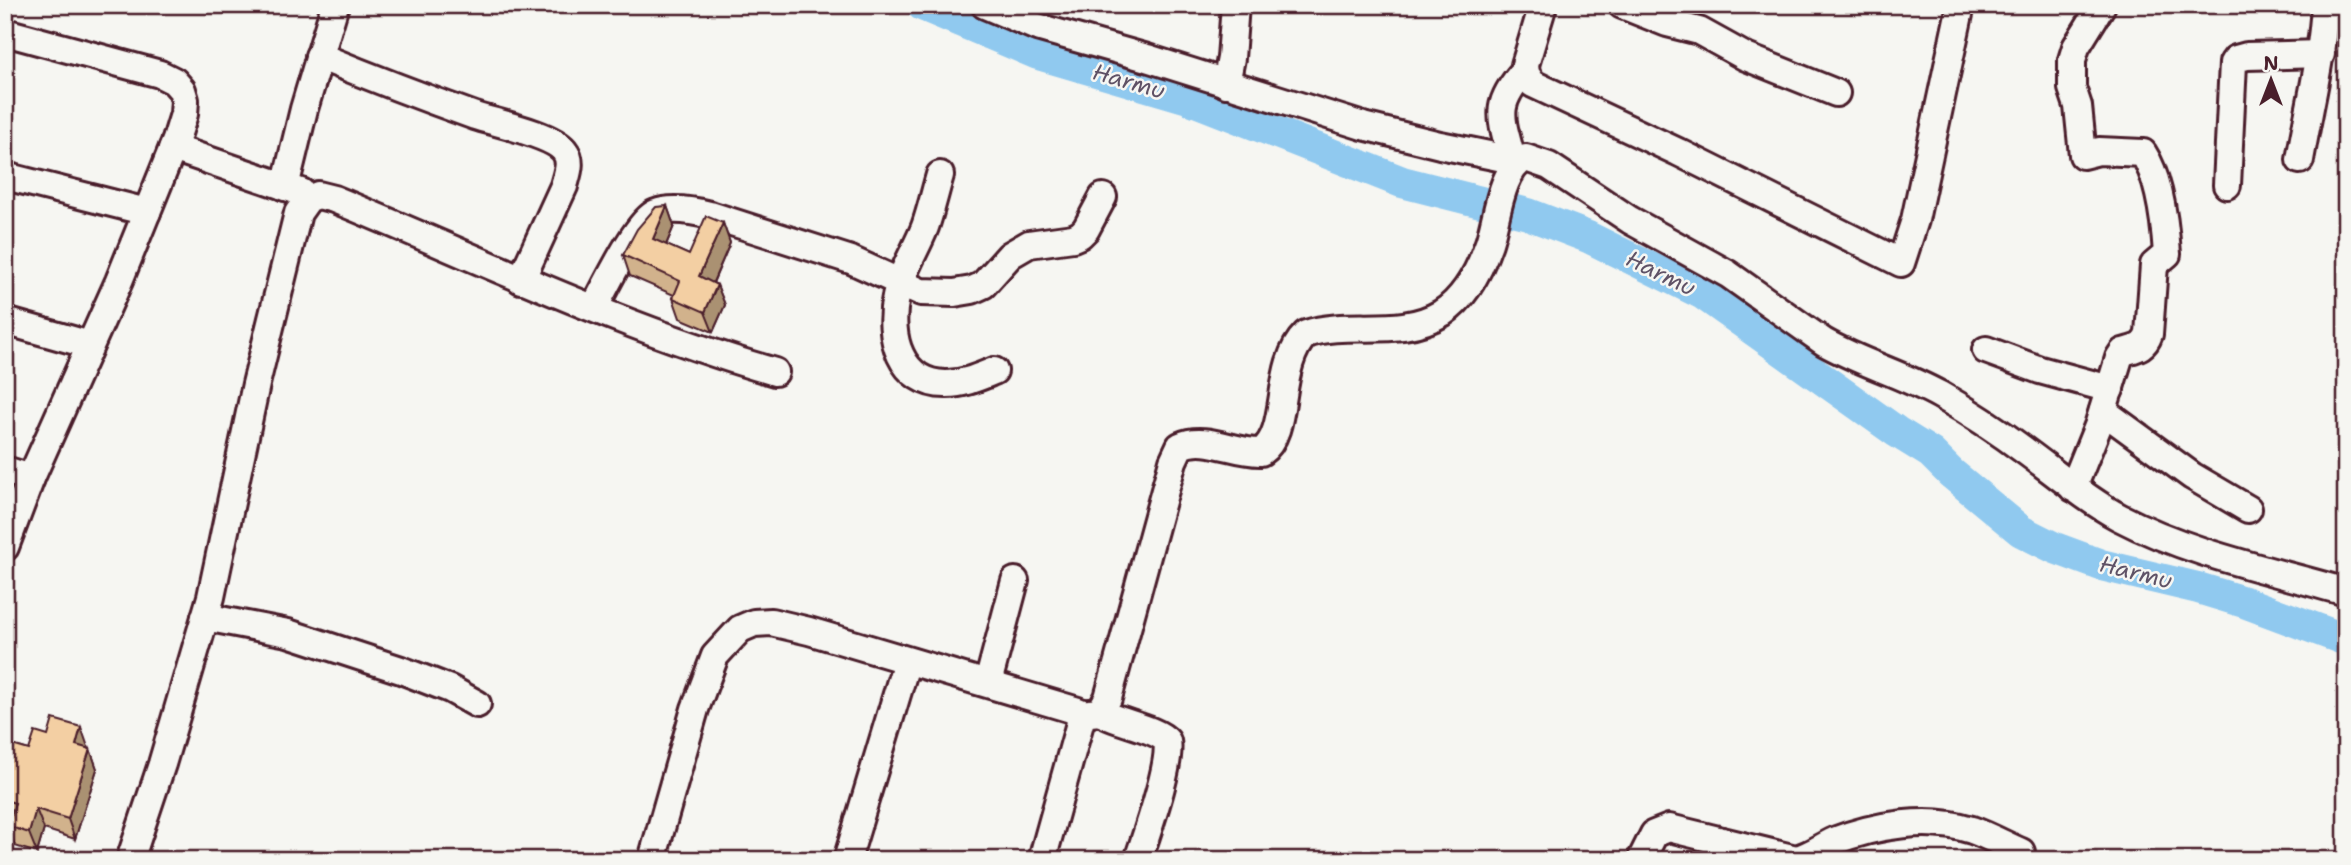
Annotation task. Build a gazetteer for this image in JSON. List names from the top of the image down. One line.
{"water":["Harmu"],"north":"top"}
